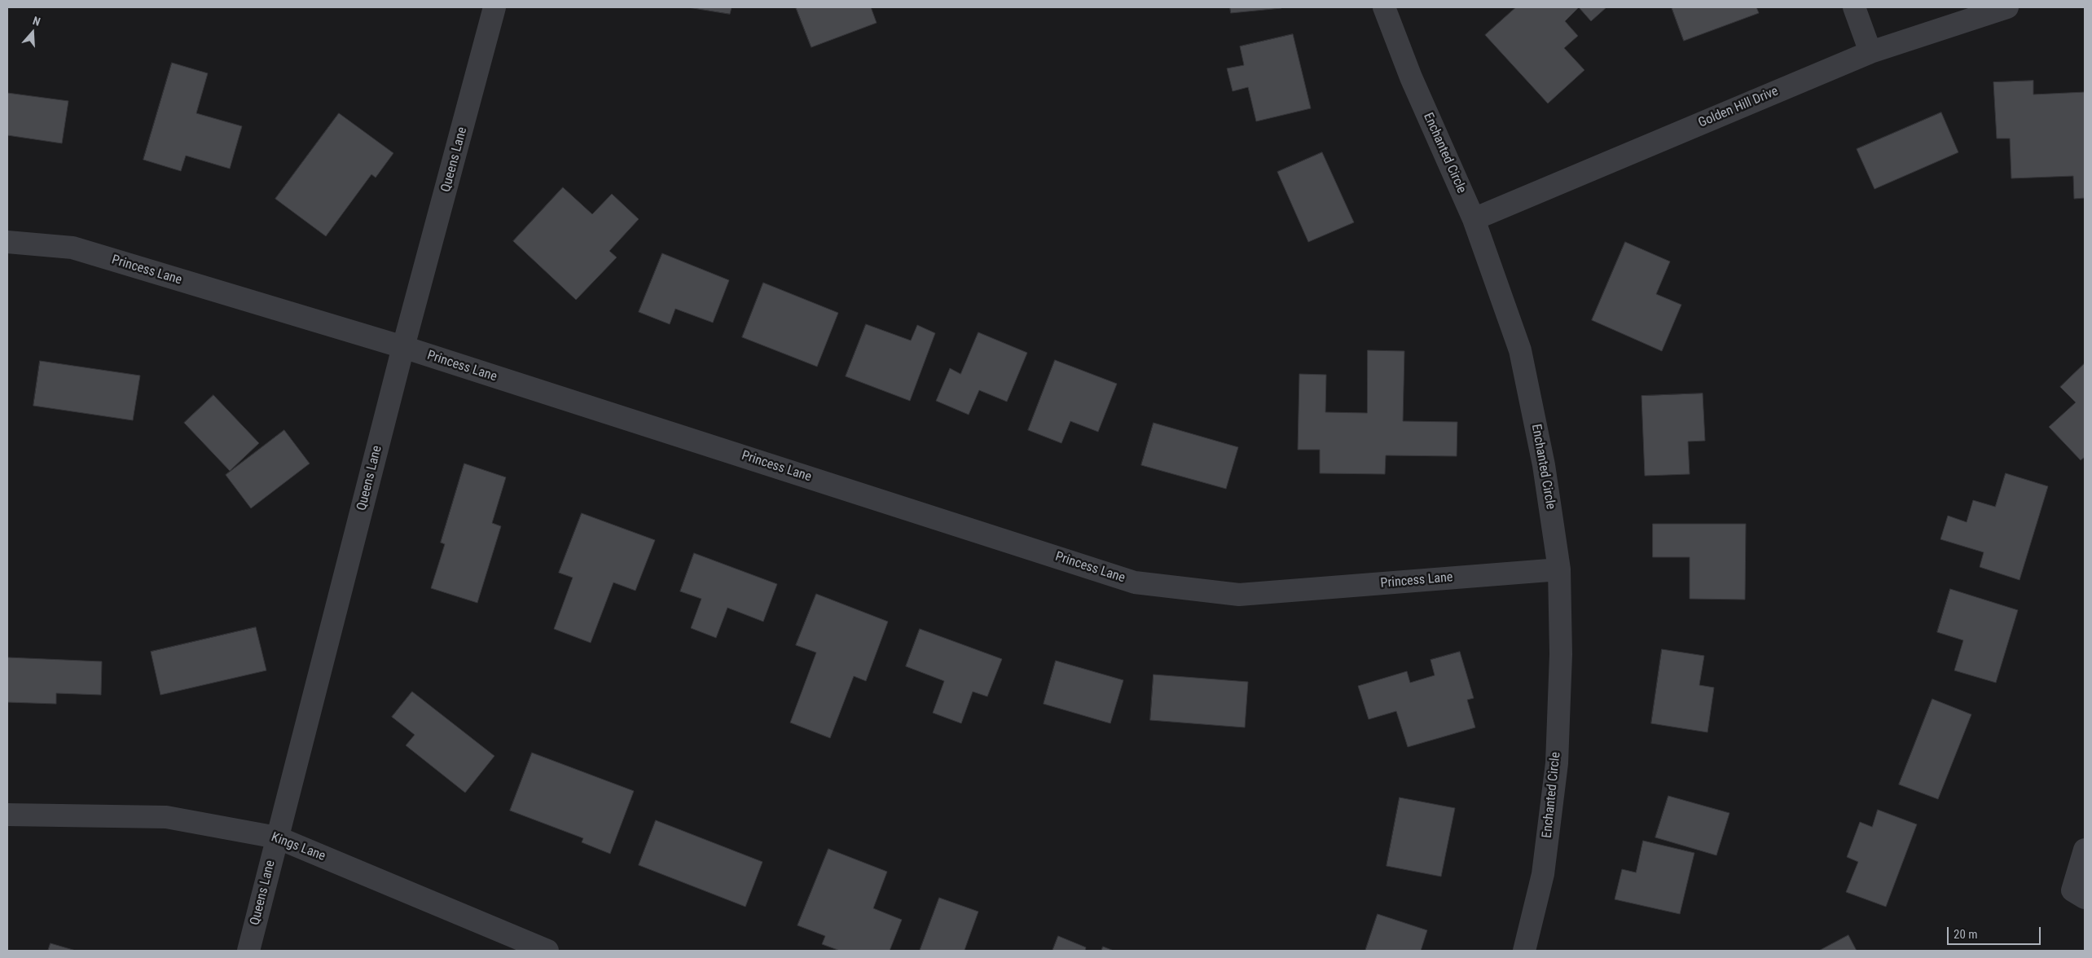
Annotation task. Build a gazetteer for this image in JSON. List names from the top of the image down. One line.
{"streets":{"street":["Golden Hill Drive","Enchanted Circle","Queens Lane","Princess Lane","Kings Lane"]},"crossings":[["Golden Hill Drive","Enchanted Circle"],["Enchanted Circle","Princess Lane"],["Queens Lane","Princess Lane"],["Queens Lane","Kings Lane"]],"scale_bar":"20 m","north":"top"}
